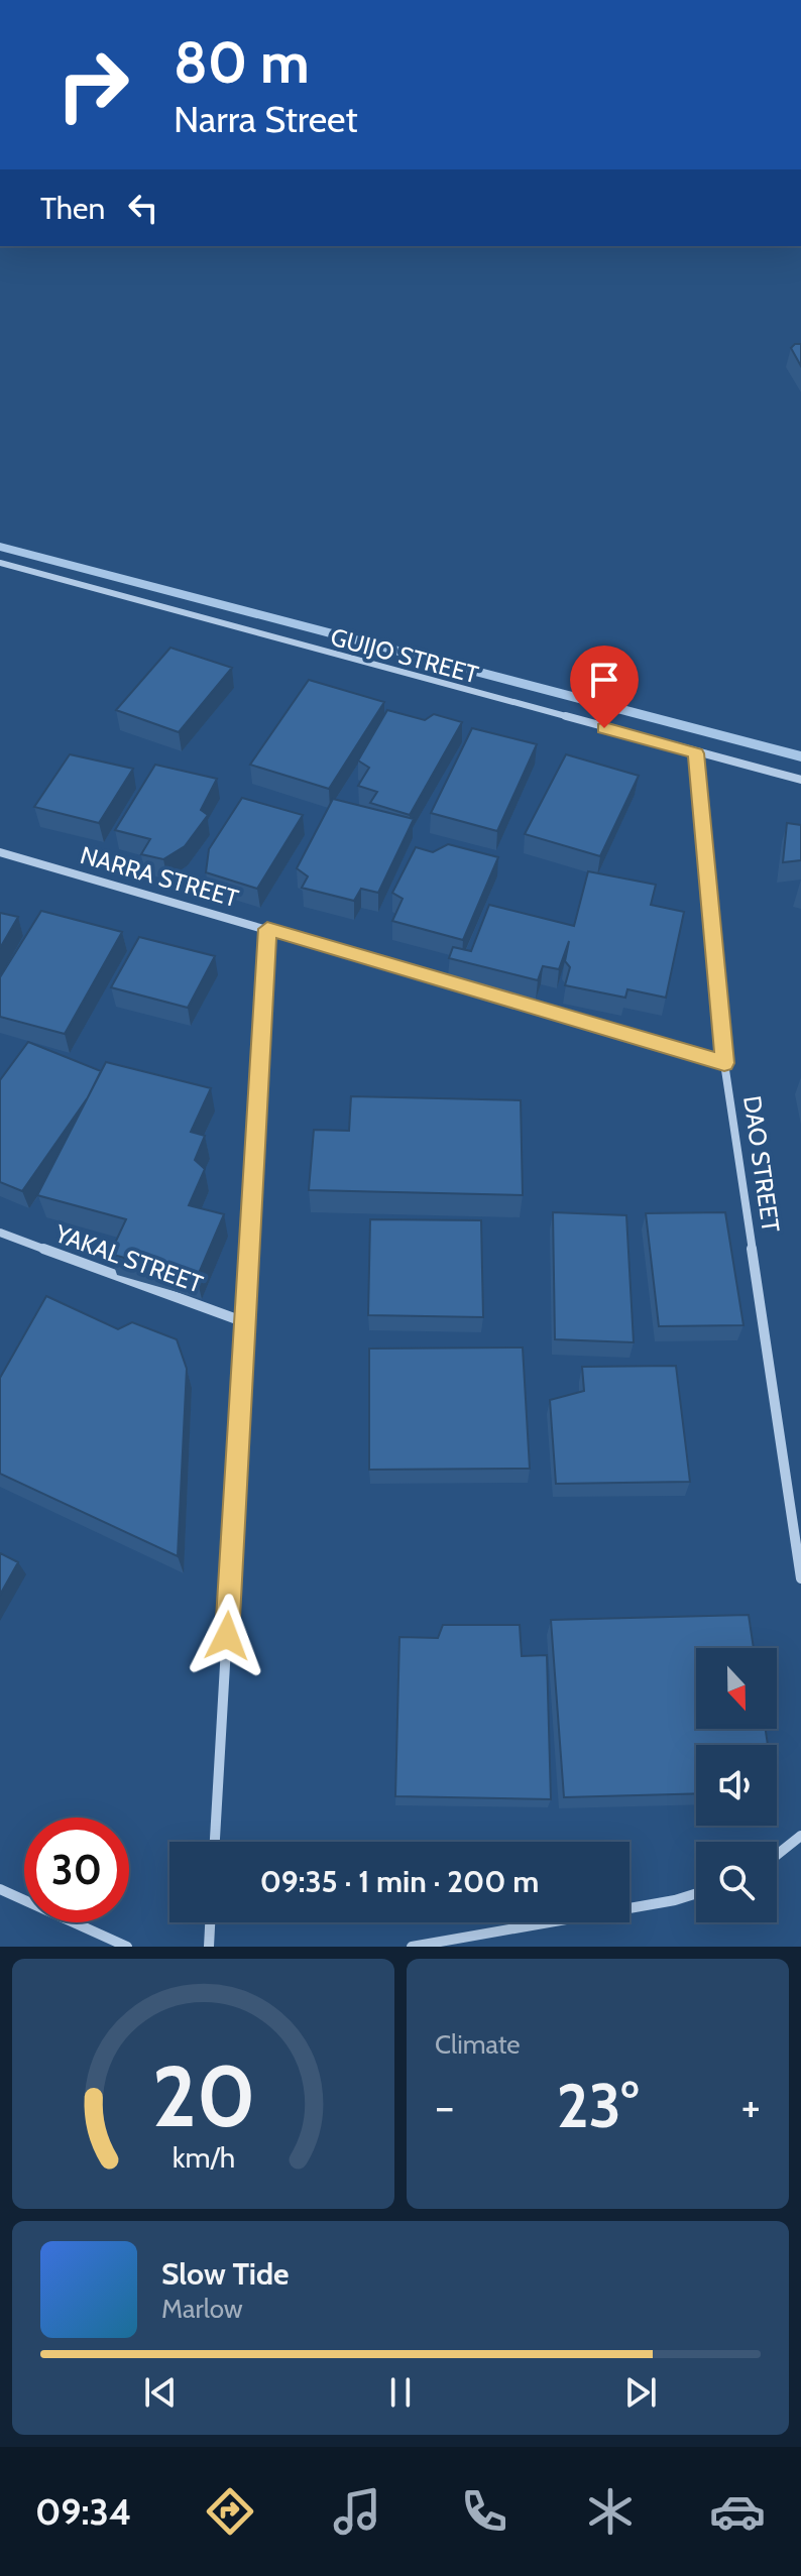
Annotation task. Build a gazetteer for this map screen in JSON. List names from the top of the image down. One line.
{"streets":{"street":["GUIJO STREET","NARRA STREET","DAO STREET","YAKAL STREET"]},"crossings":[["GUIJO STREET","DAO STREET"],["NARRA STREET","DAO STREET"]],"north":"bottom","page":{"turn":["80 m","Narra Street"],"then":"Then","limit":"30","trip":"09:35 · 1 min · 200 m","tile":"Climate","heat":["−","23°","+"],"song":["Slow Tide","Marlow"],"tabs":"09:34","gauge":["20","km/h"]}}
